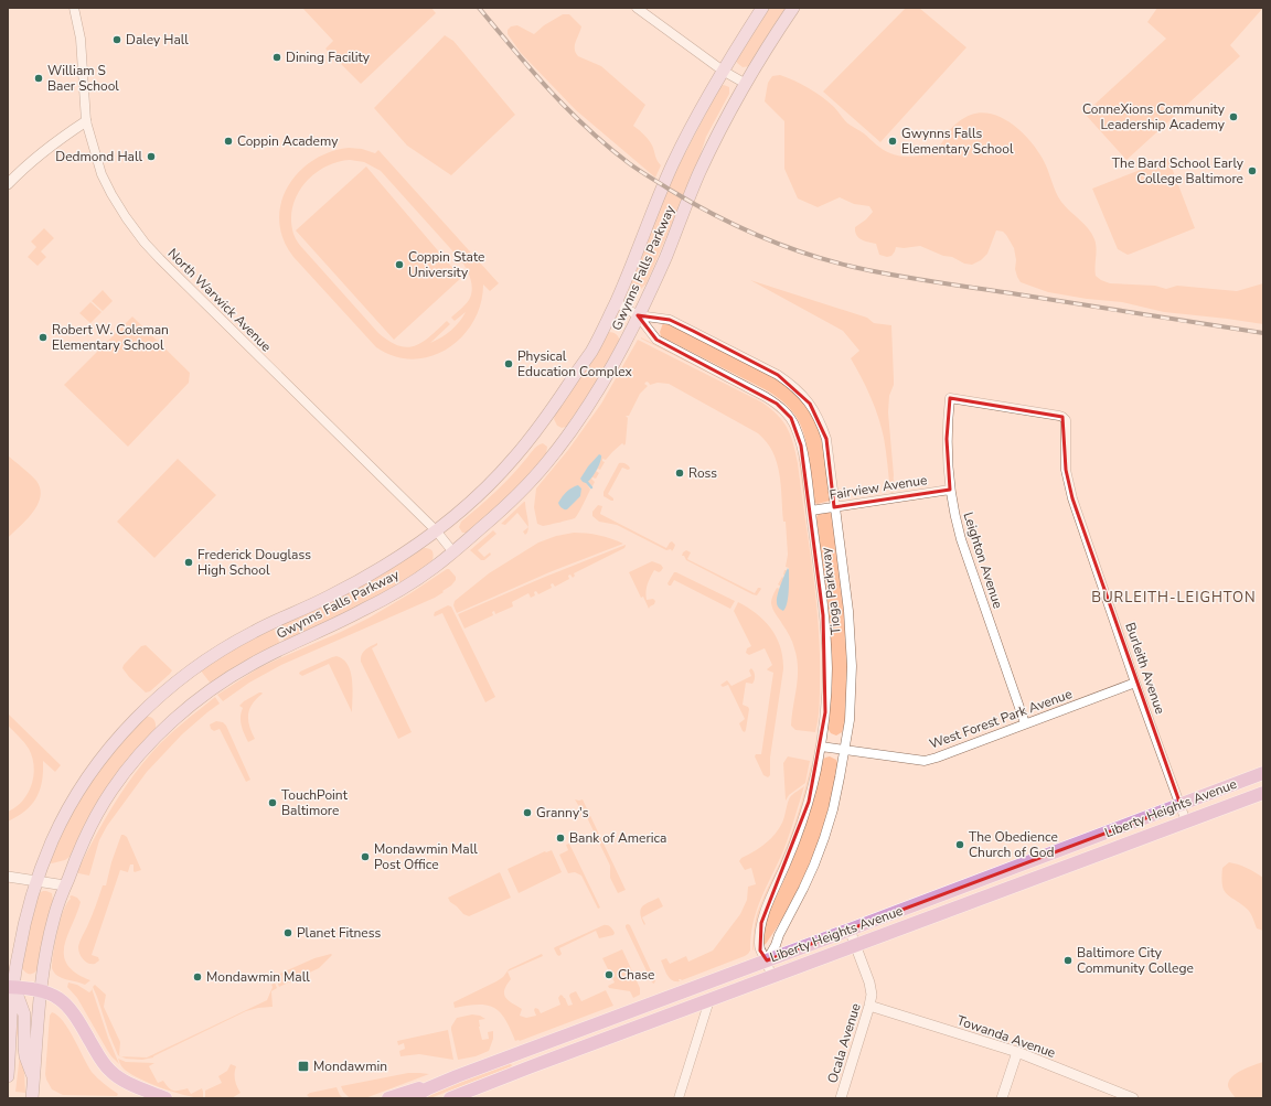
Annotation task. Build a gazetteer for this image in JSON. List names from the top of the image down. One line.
{"streets":{"main road":["Gwynns Falls Parkway","Liberty Heights Avenue"],"street":["North Warwick Avenue","Fairview Avenue","Leighton Avenue","Tioga Parkway","Burleith Avenue","West Forest Park Avenue","Towanda Avenue","Ocala Avenue"]},"crossings":[["Gwynns Falls Parkway","North Warwick Avenue"],["Gwynns Falls Parkway","Tioga Parkway"],["Fairview Avenue","Leighton Avenue"],["Fairview Avenue","Tioga Parkway"],["Leighton Avenue","Burleith Avenue"],["Leighton Avenue","West Forest Park Avenue"],["Tioga Parkway","West Forest Park Avenue"],["Tioga Parkway","Liberty Heights Avenue"],["Burleith Avenue","West Forest Park Avenue"],["Burleith Avenue","Liberty Heights Avenue"],["Liberty Heights Avenue","Ocala Avenue"],["Towanda Avenue","Ocala Avenue"]],"districts":["BURLEITH-LEIGHTON"],"places":{"other":["Daley Hall","Dining Facility","William S Baer School","ConneXions Community Leadership Academy","Coppin Academy","Gwynns Falls Elementary School","Dedmond Hall","The Bard School Early College Baltimore","Coppin State University","Robert W. Coleman Elementary School","Physical Education Complex","Ross","Frederick Douglass High School","TouchPoint Baltimore","Granny's","Bank of America","The Obedience Church of God","Mondawmin Mall Post Office","Planet Fitness","Baltimore City Community College","Chase","Mondawmin Mall"],"transit":["Mondawmin"]}}
